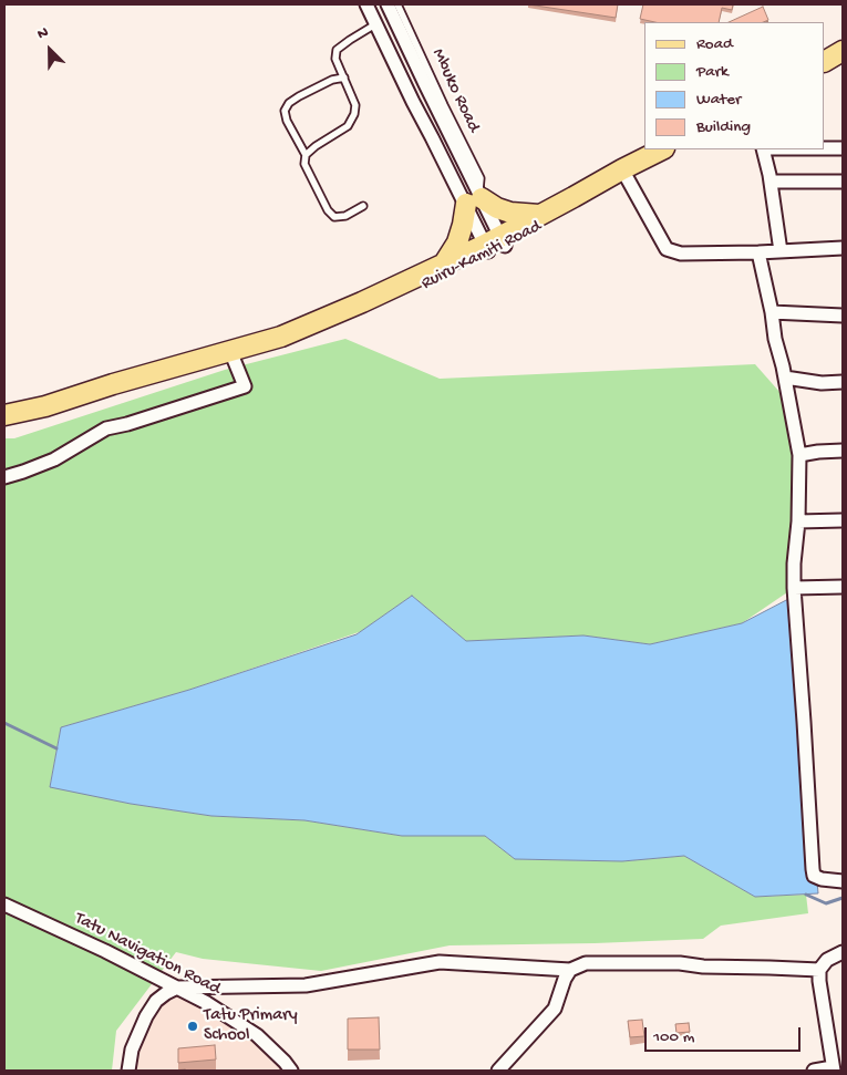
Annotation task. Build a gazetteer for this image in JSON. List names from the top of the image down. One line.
{"streets":{"main road":["Ruiru-Kamiti Road"],"street":["Tatu Navigation Road"],"lane":["Mbuko Road"]},"places":["Tatu Primary School"],"legend":["Road","Park","Water","Building"],"scale_bar":"100 m","north":"top left"}
